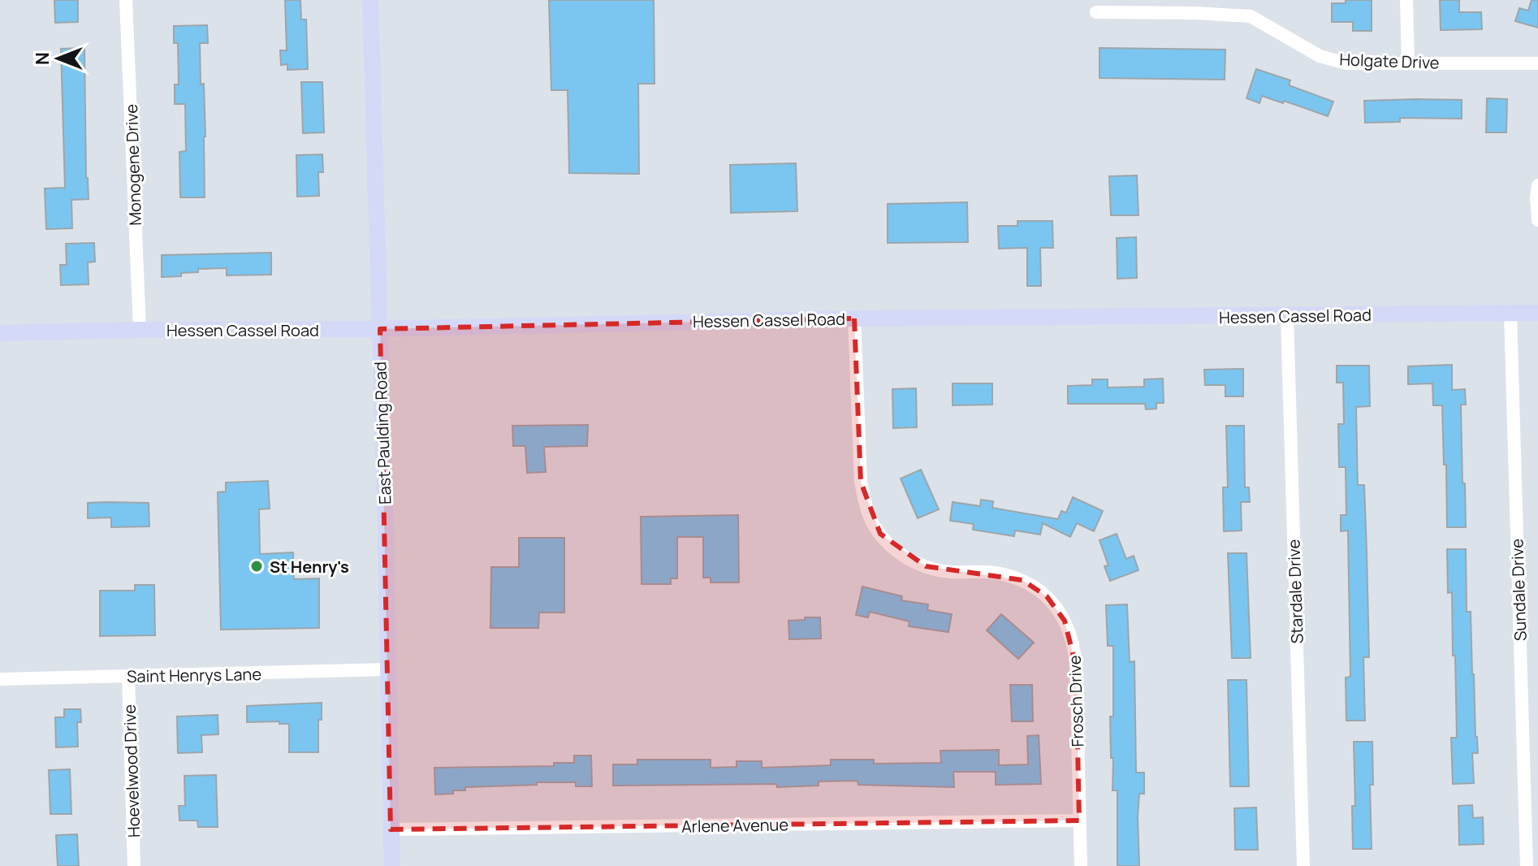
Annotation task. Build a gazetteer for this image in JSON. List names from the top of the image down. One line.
{"streets":{"main road":["Hessen Cassel Road","East Paulding Road"],"street":["Holgate Drive","Monogene Drive","Sundale Drive","Stardale Drive","Saint Henrys Lane","Frosch Drive","Hoevelwood Drive","Arlene Avenue"]},"crossings":[["Monogene Drive","Hessen Cassel Road"],["Hessen Cassel Road","East Paulding Road"],["Hessen Cassel Road","Sundale Drive"],["Hessen Cassel Road","Stardale Drive"],["Hessen Cassel Road","Frosch Drive"],["East Paulding Road","Saint Henrys Lane"],["East Paulding Road","Arlene Avenue"],["Saint Henrys Lane","Hoevelwood Drive"],["Frosch Drive","Arlene Avenue"]],"places":["St Henry's"],"north":"left"}
